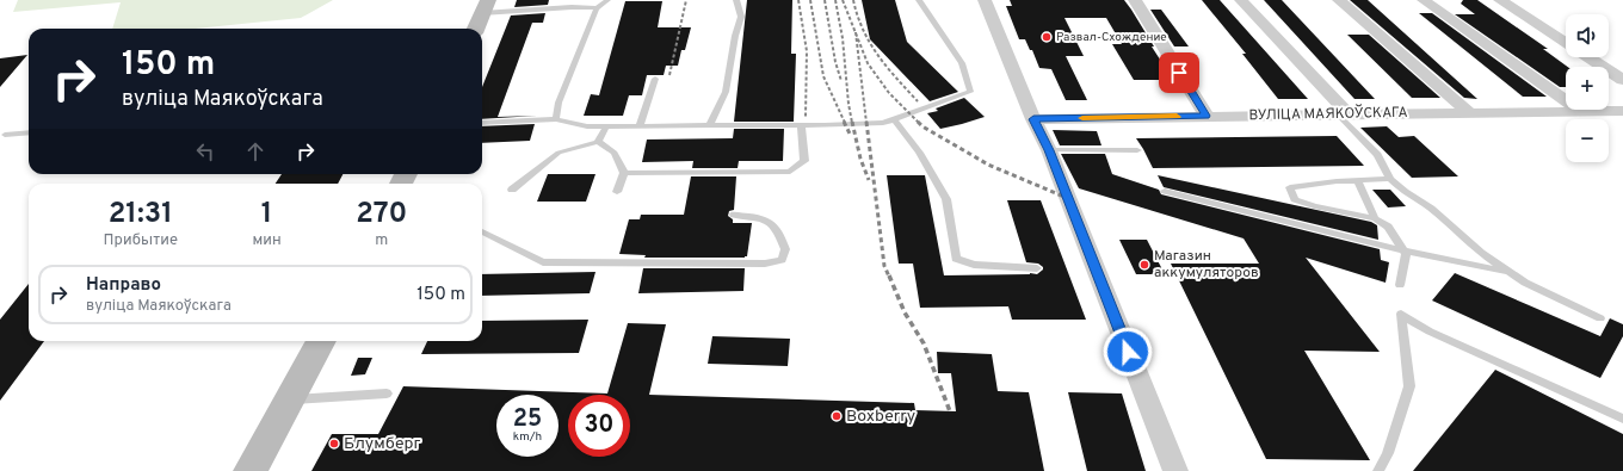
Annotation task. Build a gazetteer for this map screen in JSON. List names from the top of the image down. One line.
{"streets":{"street":["ВУЛІЦА МАЯКОЎСКАГА"]},"places":["Развал-Схождение","Магазин аккумуляторов","Boxberry","Блумберг"],"page":{"map_buttons":["+","−"],"turn":["150 m","вуліца Маякоўскага"],"eta":["21:31","Прибытие","1","мин","270","m"],"list":[{"name":"Направо","note":"вуліца Маякоўскага","value":"150 m"}],"speed":"25 km/h","limit":"30"}}
